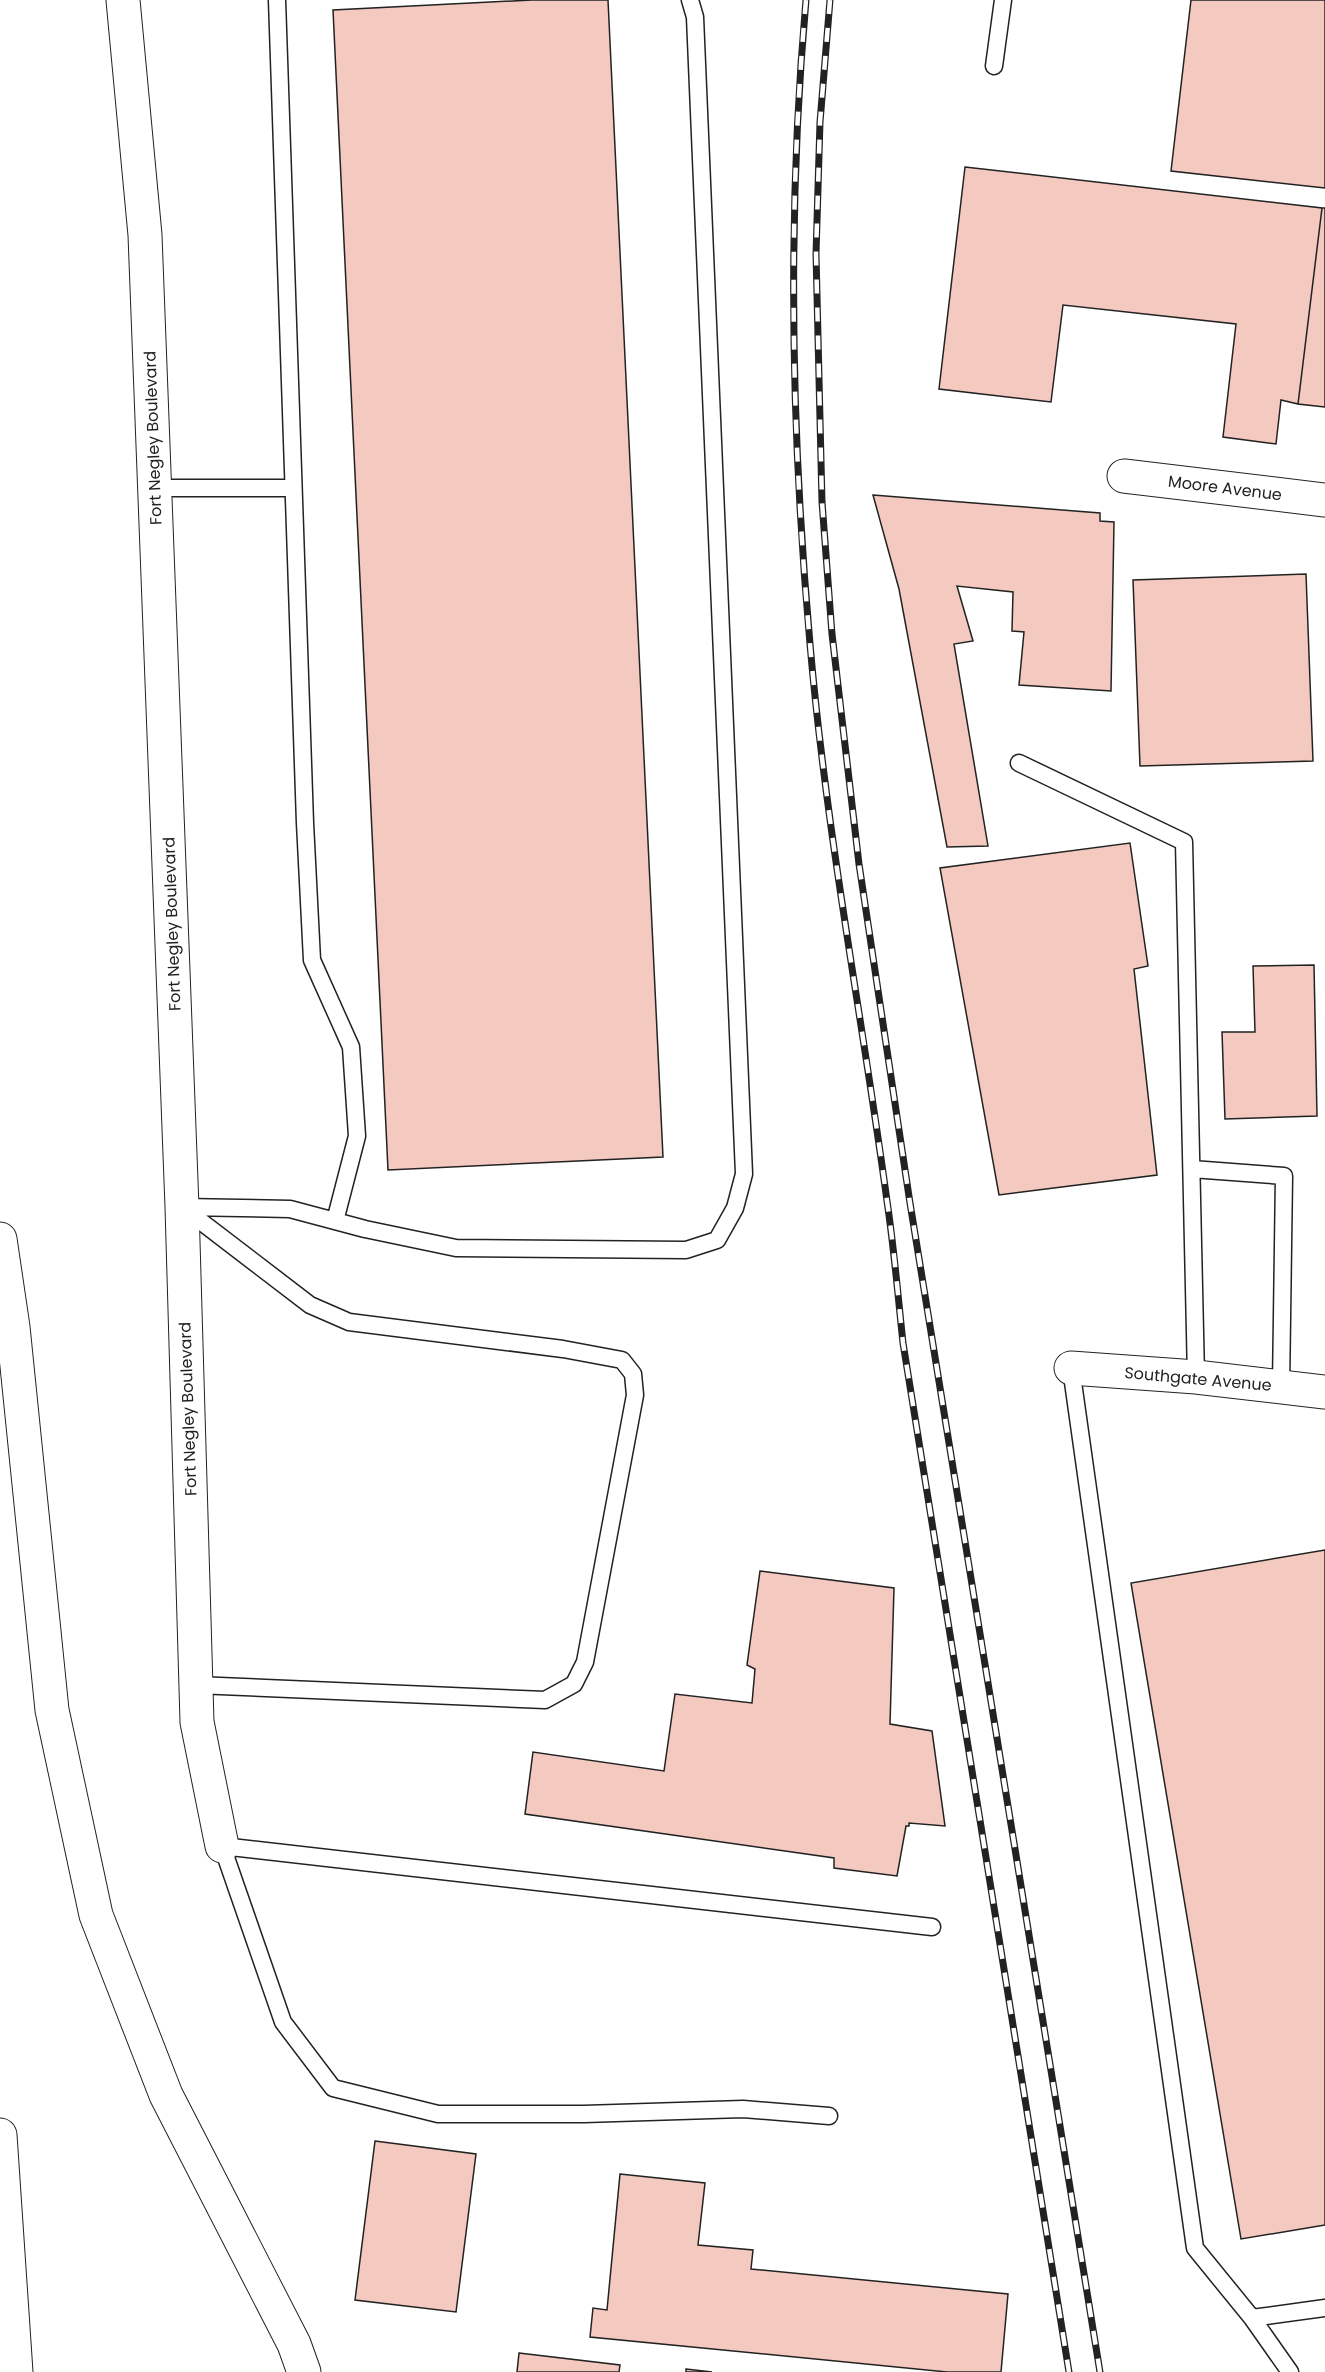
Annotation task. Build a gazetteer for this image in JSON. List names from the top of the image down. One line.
{"streets":{"main road":["Fort Negley Boulevard","Moore Avenue","Southgate Avenue"]}}
